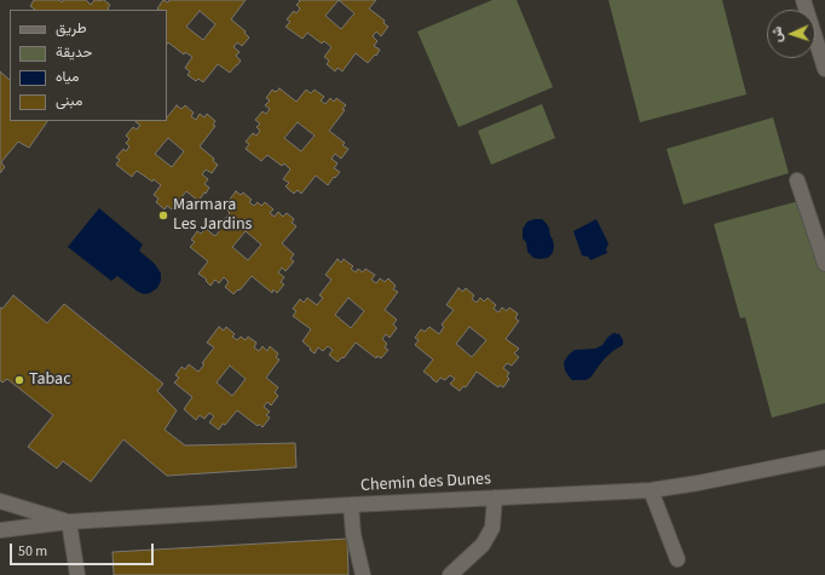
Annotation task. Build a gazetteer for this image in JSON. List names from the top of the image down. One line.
{"streets":{"street":["Chemin des Dunes"]},"places":["Marmara Les Jardins","Tabac"],"legend":["طريق","حديقة","مياه","مبنى"],"scale_bar":"50 m","north":"left"}
